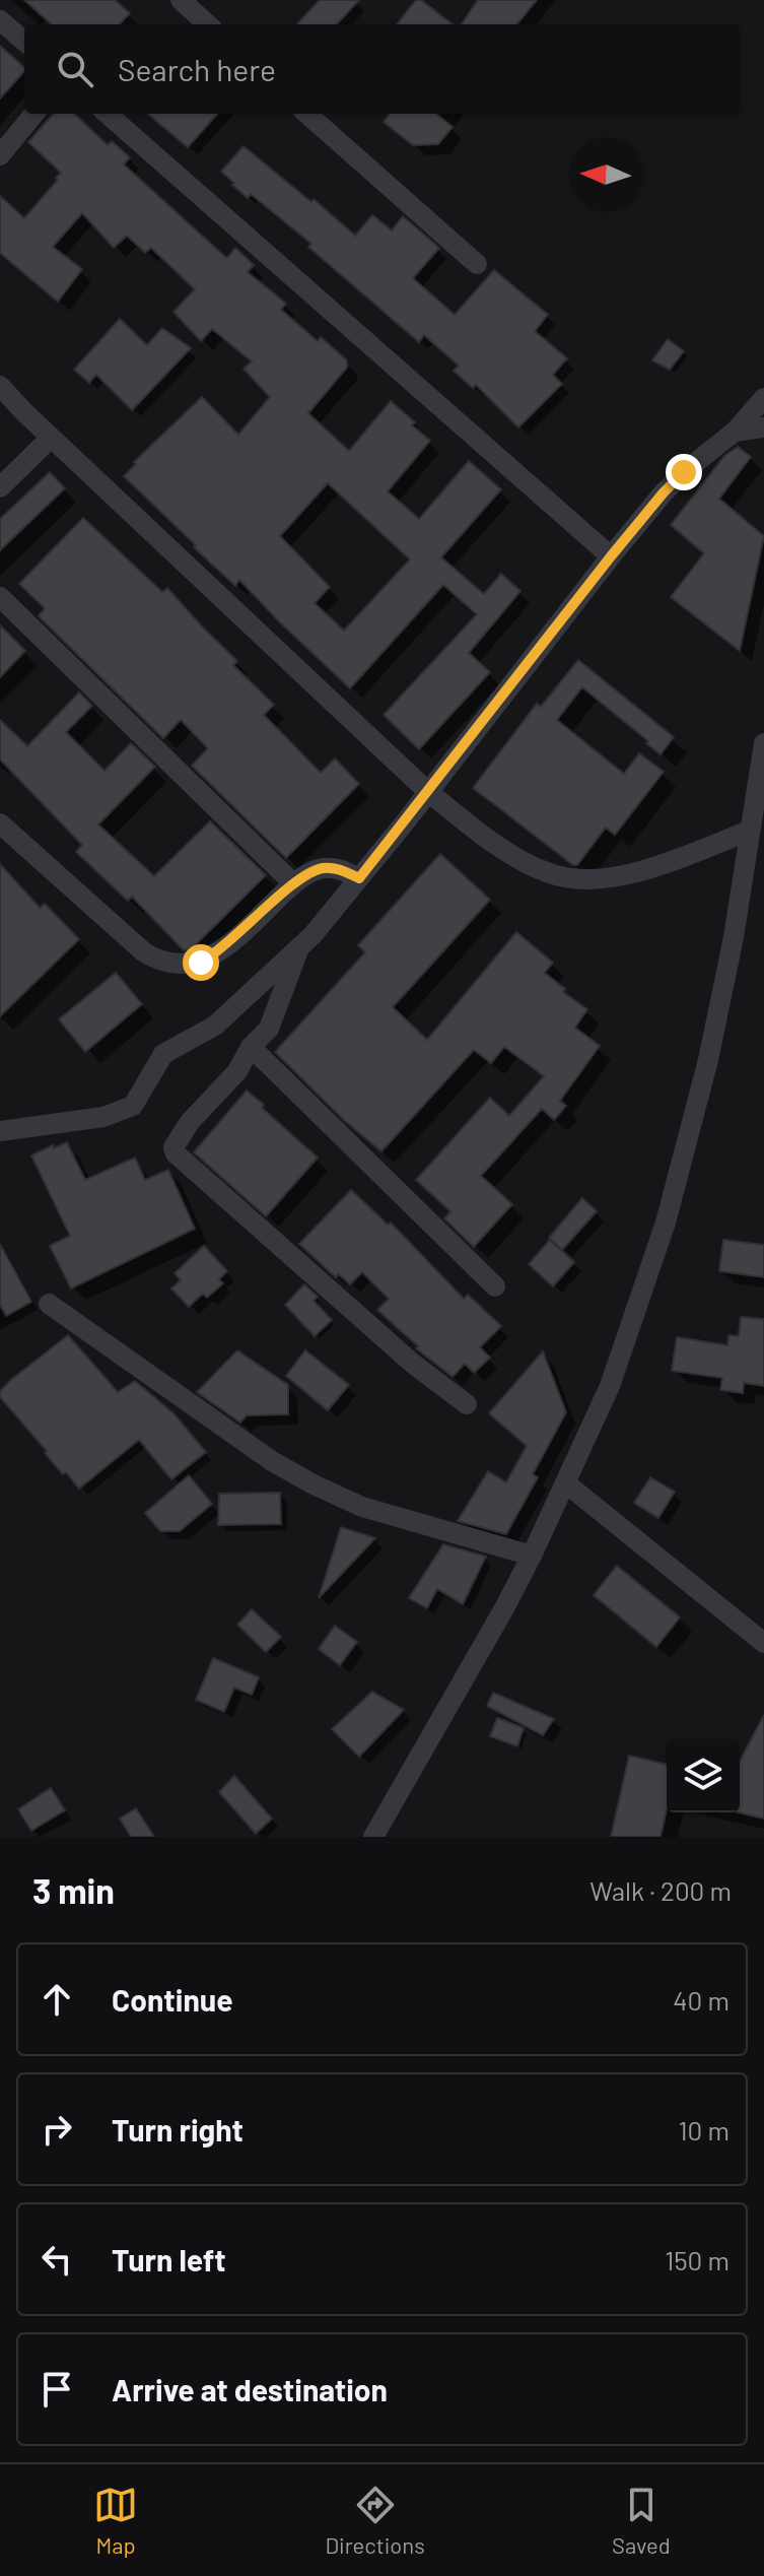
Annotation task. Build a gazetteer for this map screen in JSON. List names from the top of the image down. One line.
{"north":"left","page":{"search":"Search here","heading":["3 min","Walk · 200 m"],"list":[["Continue","40 m"],["Turn right","10 m"],["Turn left","150 m"],"Arrive at destination"],"nav":["Map","Directions","Saved"]}}
